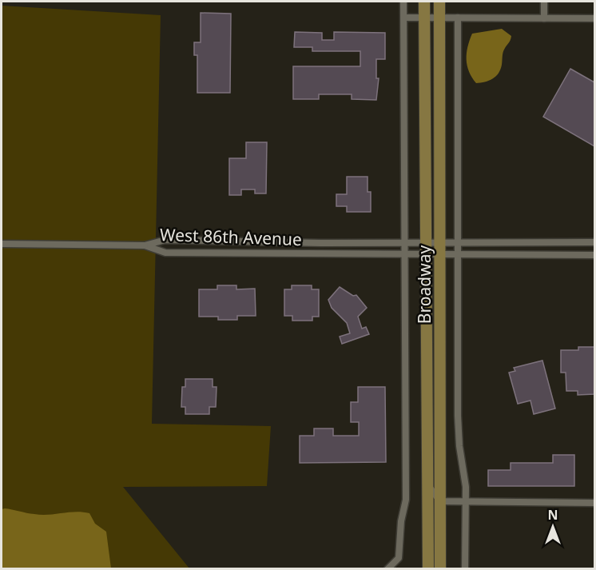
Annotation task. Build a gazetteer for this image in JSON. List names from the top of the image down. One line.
{"streets":{"main road":["Broadway"],"street":["West 86th Avenue"]},"crossings":[["West 86th Avenue","Broadway"]],"north":"top"}
